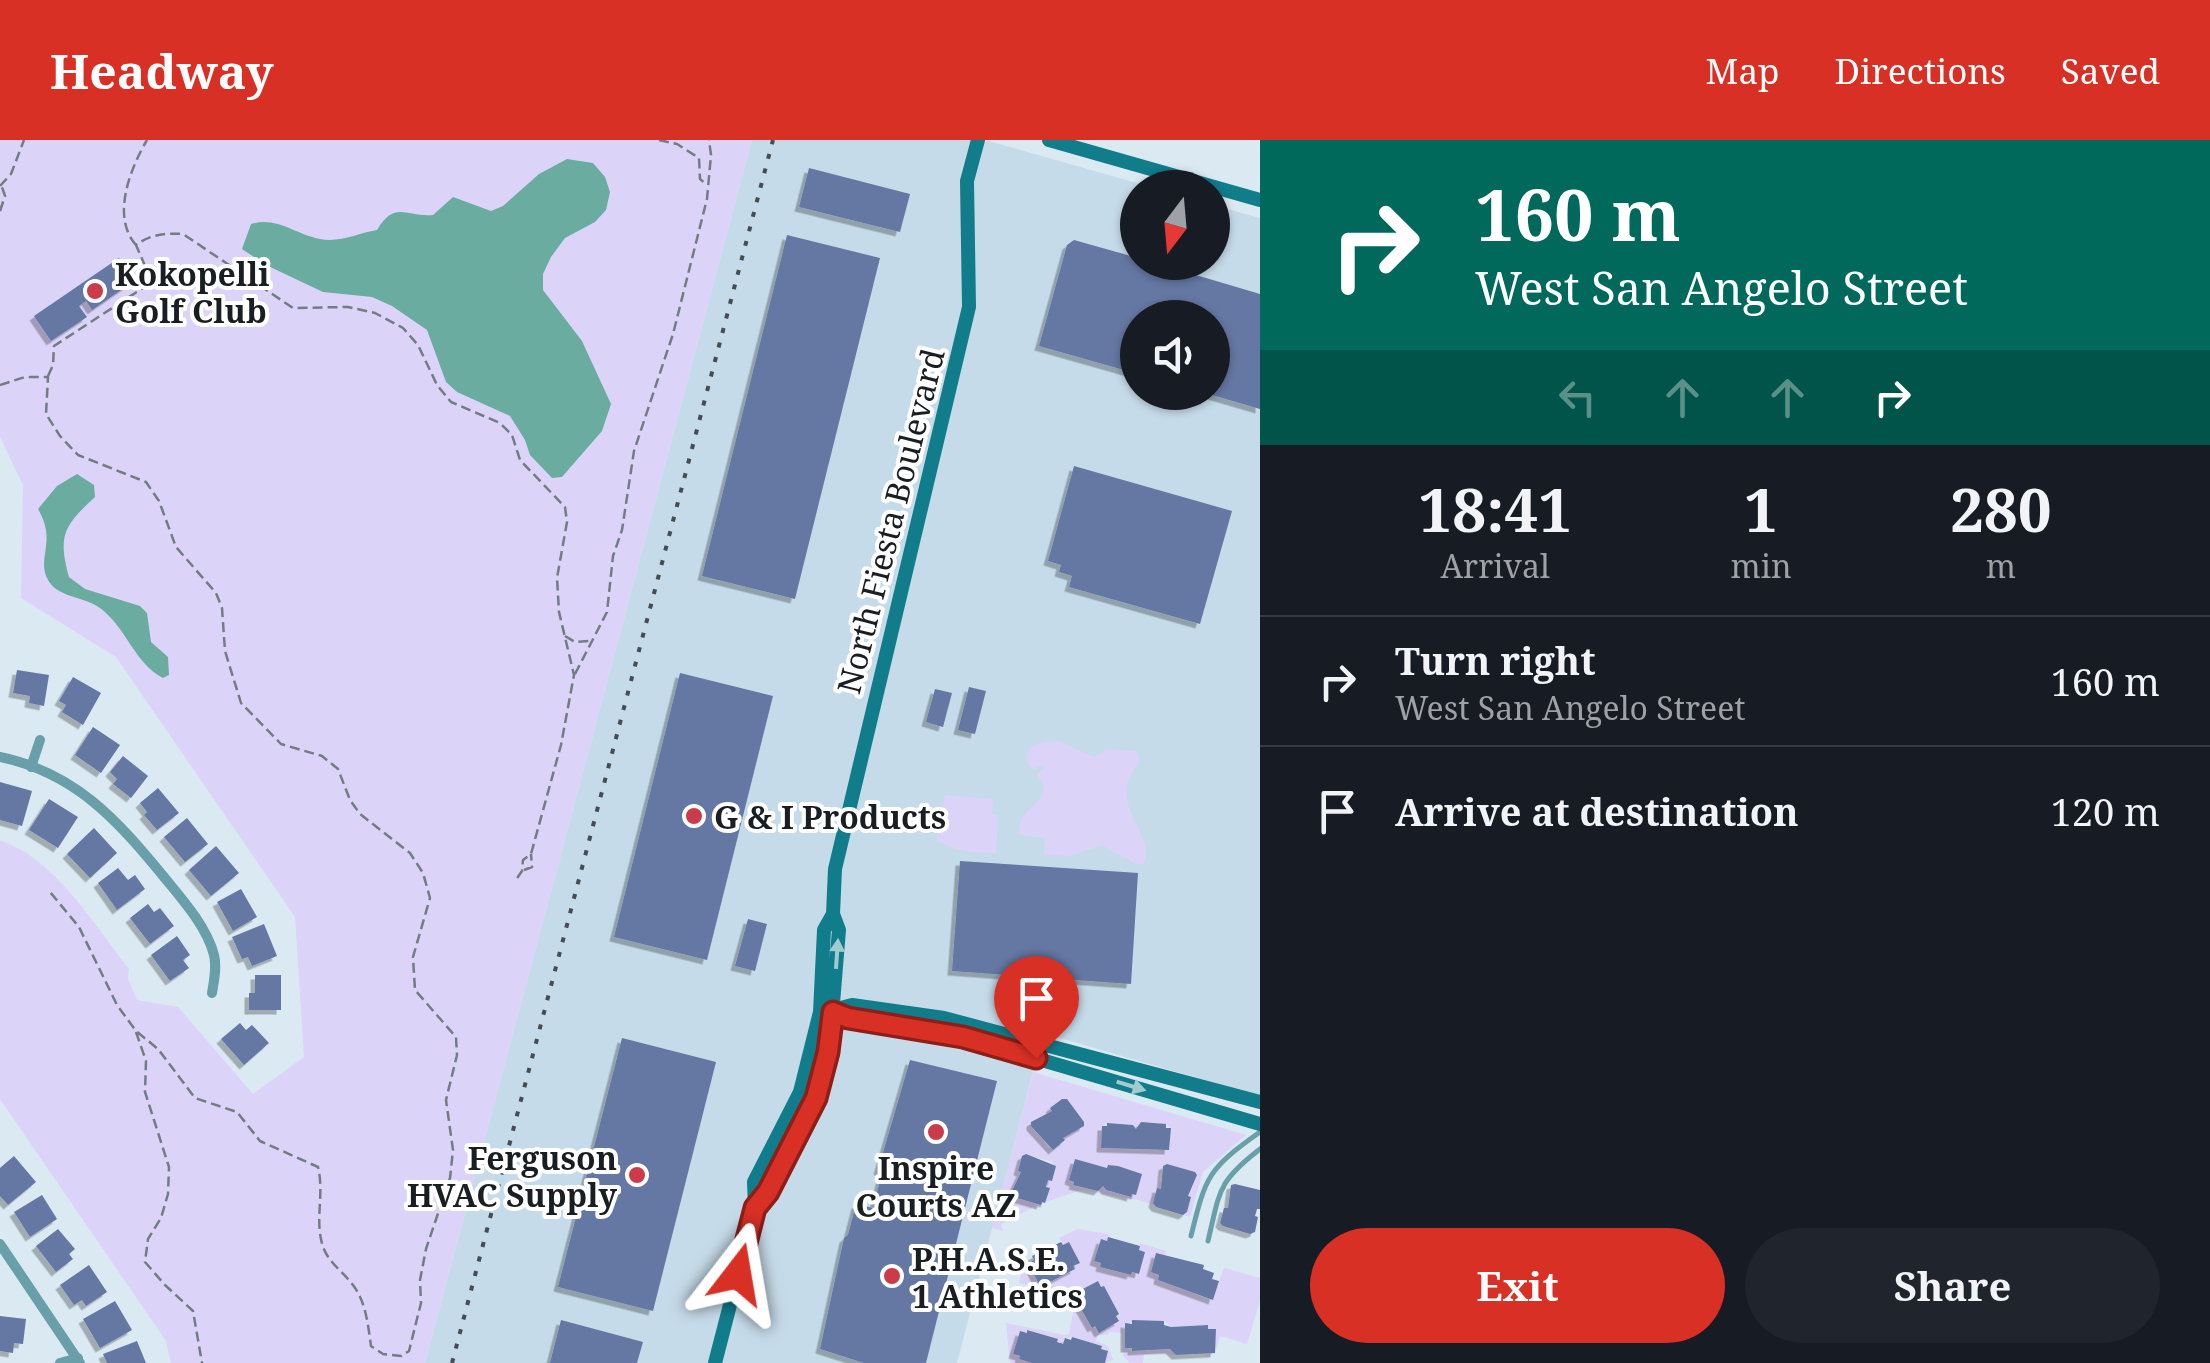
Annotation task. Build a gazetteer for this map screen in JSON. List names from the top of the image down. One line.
{"streets":{"street":["North Fiesta Boulevard"]},"places":["Kokopelli Golf Club","G & I Products","Inspire Courts AZ","Ferguson HVAC Supply","P.H.A.S.E. 1 Athletics"],"north":"bottom","page":{"header":"Headway","nav":["Map","Directions","Saved"],"turn":["160 m","West San Angelo Street"],"eta":["18:41","Arrival","1","min","280","m"],"list":[{"name":"Turn right","note":"West San Angelo Street","value":"160 m"},{"name":"Arrive at destination","value":"120 m"}],"buttons":["Exit","Share"]}}
